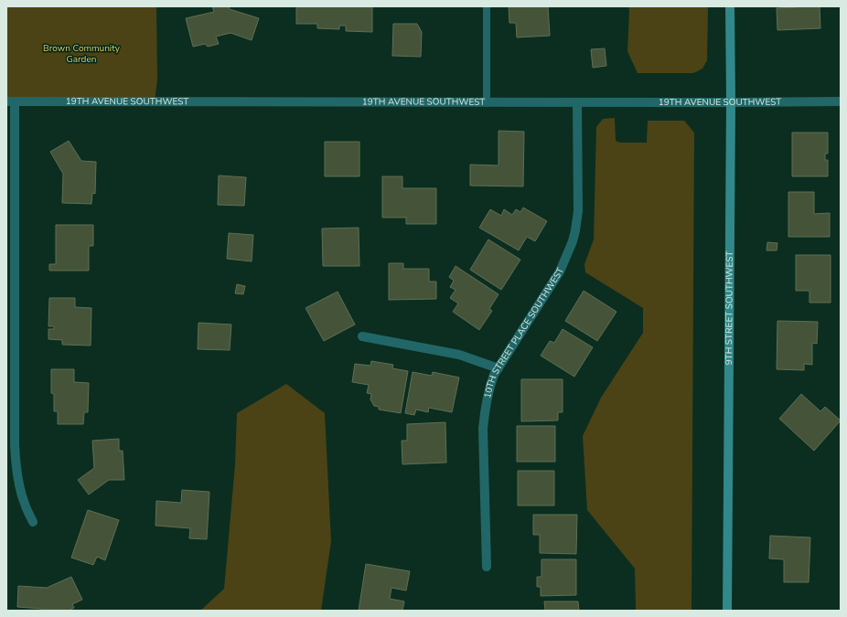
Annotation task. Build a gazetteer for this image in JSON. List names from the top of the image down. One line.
{"streets":{"main road":["9TH STREET SOUTHWEST"],"street":["19TH AVENUE SOUTHWEST","10TH STREET PLACE SOUTHWEST"]},"crossings":[["19TH AVENUE SOUTHWEST","9TH STREET SOUTHWEST"],["19TH AVENUE SOUTHWEST","10TH STREET PLACE SOUTHWEST"]],"parks":["Brown Community Garden"]}
